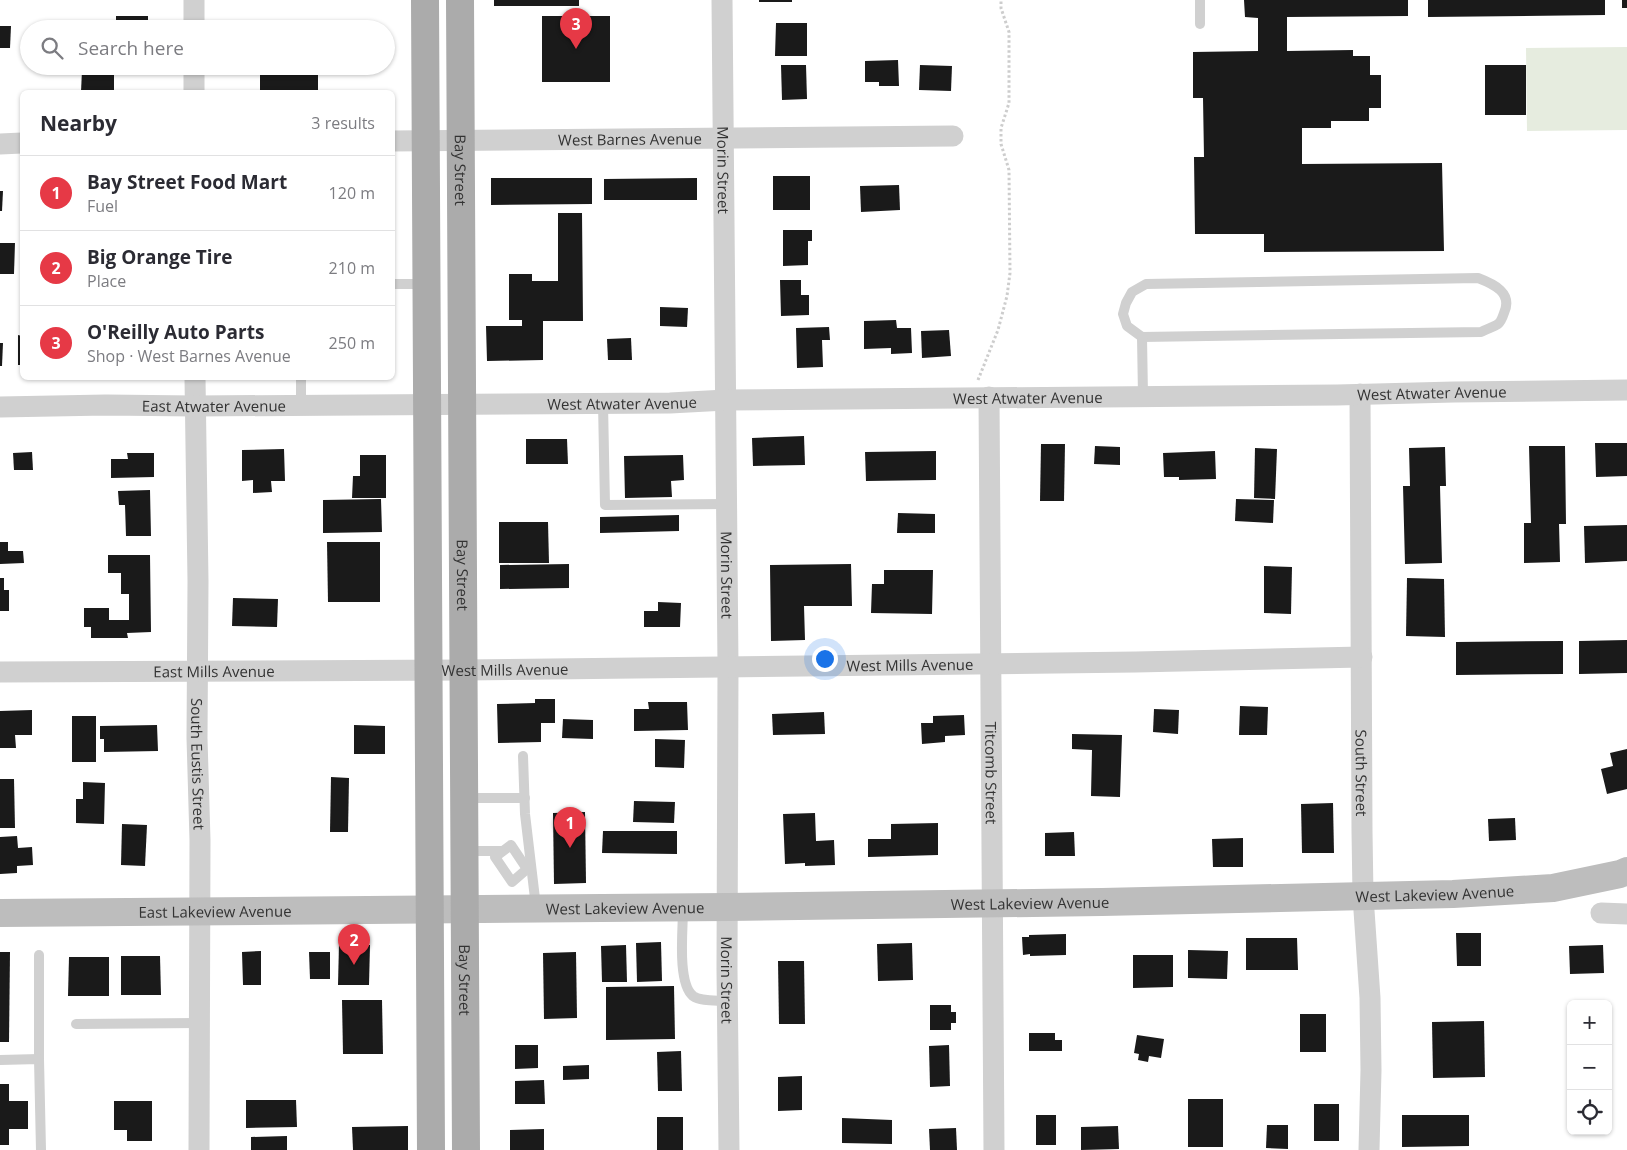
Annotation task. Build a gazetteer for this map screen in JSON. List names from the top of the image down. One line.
{"streets":{"main road":["Bay Street"],"street":["West Barnes Avenue","Morin Street","West Atwater Avenue","East Atwater Avenue","West Mills Avenue","East Mills Avenue","South Eustis Street","South Street","Titcomb Street","West Lakeview Avenue","East Lakeview Avenue"]},"crossings":[["West Barnes Avenue","Bay Street"],["West Barnes Avenue","Morin Street"],["Bay Street","West Atwater Avenue"],["Bay Street","West Mills Avenue"],["Bay Street","West Lakeview Avenue"],["Morin Street","West Atwater Avenue"],["Morin Street","West Mills Avenue"],["Morin Street","West Lakeview Avenue"],["West Atwater Avenue","East Atwater Avenue"],["West Atwater Avenue","South Street"],["West Atwater Avenue","Titcomb Street"],["East Atwater Avenue","South Eustis Street"],["West Mills Avenue","East Mills Avenue"],["West Mills Avenue","South Street"],["West Mills Avenue","Titcomb Street"],["East Mills Avenue","South Eustis Street"],["South Eustis Street","East Lakeview Avenue"],["South Street","West Lakeview Avenue"],["Titcomb Street","West Lakeview Avenue"],["West Lakeview Avenue","East Lakeview Avenue"]],"page":{"pins":["3","1","2"],"search":"Search here","heading":["Nearby","3 results"],"list":[{"mark":"1","name":"Bay Street Food Mart","note":"Fuel","value":"120 m"},{"mark":"2","name":"Big Orange Tire","note":"Place","value":"210 m"},{"mark":"3","name":"O'Reilly Auto Parts","note":"Shop · West Barnes Avenue","value":"250 m"}],"map_buttons":["+","−"]}}
